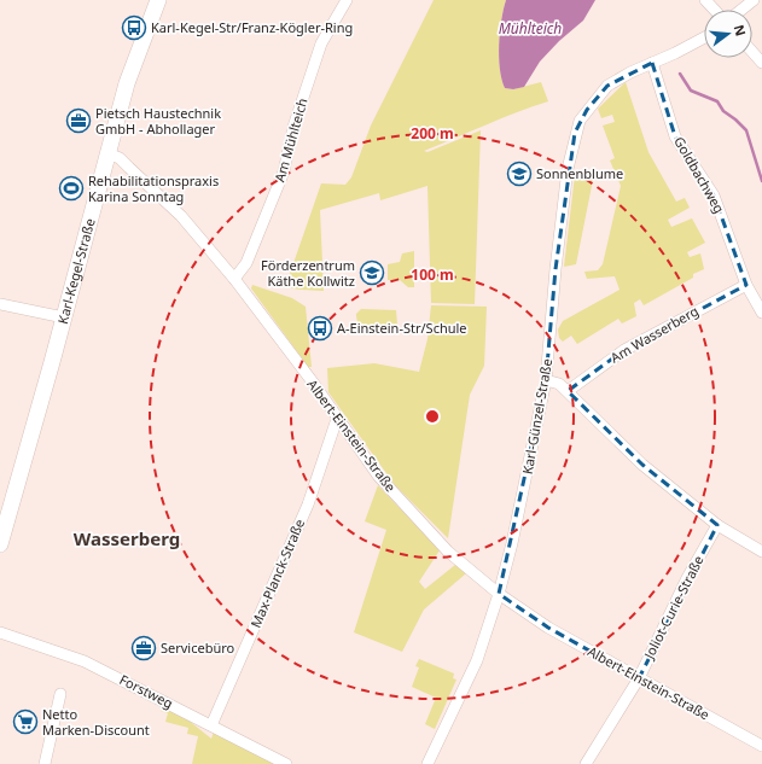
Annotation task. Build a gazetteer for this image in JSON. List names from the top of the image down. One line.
{"streets":{"street":["Am Mühlteich","Goldbachweg","Karl-Kegel-Straße","Am Wasserberg","Karl-Günzel-Straße","Albert-Einstein-Straße","Max-Planck-Straße","Joliot-Curie-Straße","Forstweg"]},"crossings":[["Am Mühlteich","Albert-Einstein-Straße"],["Goldbachweg","Am Wasserberg"],["Goldbachweg","Karl-Günzel-Straße"],["Karl-Kegel-Straße","Albert-Einstein-Straße"],["Karl-Günzel-Straße","Albert-Einstein-Straße"],["Albert-Einstein-Straße","Max-Planck-Straße"],["Albert-Einstein-Straße","Joliot-Curie-Straße"],["Max-Planck-Straße","Forstweg"]],"districts":["Wasserberg"],"water":["Mühlteich"],"places":{"bus stop":["Karl-Kegel-Str/Franz-Kögler-Ring","A-Einstein-Str/Schule"],"office":["Pietsch Haustechnik GmbH - Abhollager","Servicebüro"],"school or university":["Sonnenblume","Förderzentrum Käthe Kollwitz"],"sports":["Rehabilitationspraxis Karina Sonntag"],"supermarket":["Netto Marken-Discount"]},"north":"right","rings":["200 m","100 m"]}
